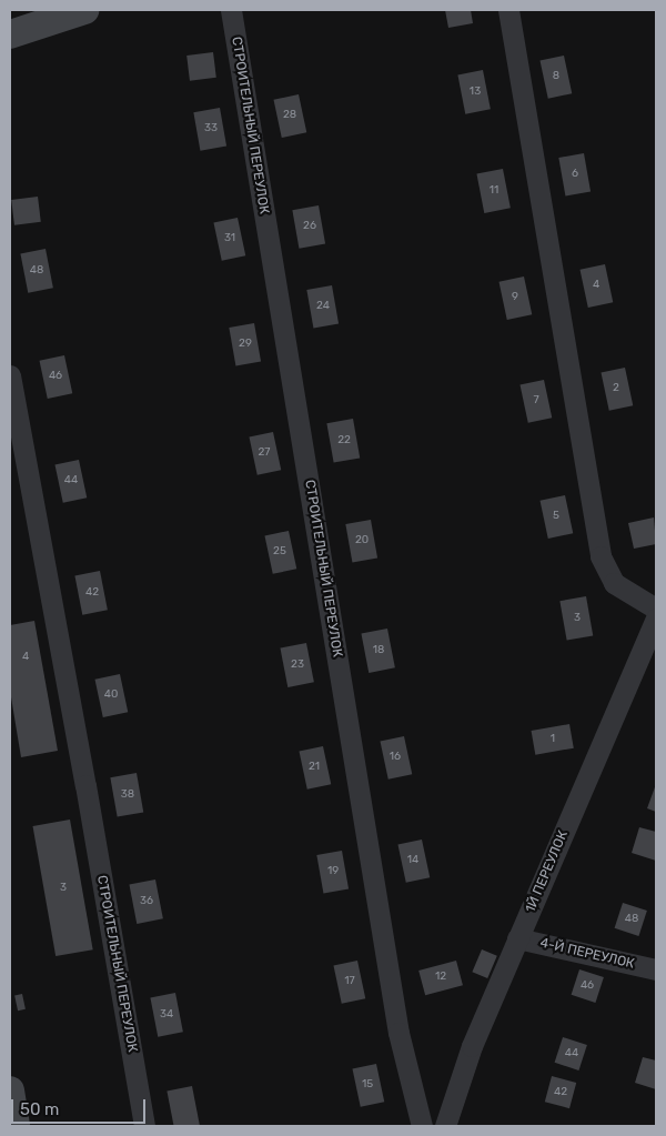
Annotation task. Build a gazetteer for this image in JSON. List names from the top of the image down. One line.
{"streets":{"street":["СТРОИТЕЛЬНЫЙ ПЕРЕУЛОК","1Й ПЕРЕУЛОК","4-Й ПЕРЕУЛОК"]},"crossings":[["1Й ПЕРЕУЛОК","4-Й ПЕРЕУЛОК"]],"house_numbers":["8","13","28","33","6","11","26","31","48","4","9","24","29","46","2","7","22","27","44","5","20","25","42","3","18","4","23","40","1","16","21","38","14","19","3","36","48","12","17","46","34","44","15","42"],"scale_bar":"50 m"}
